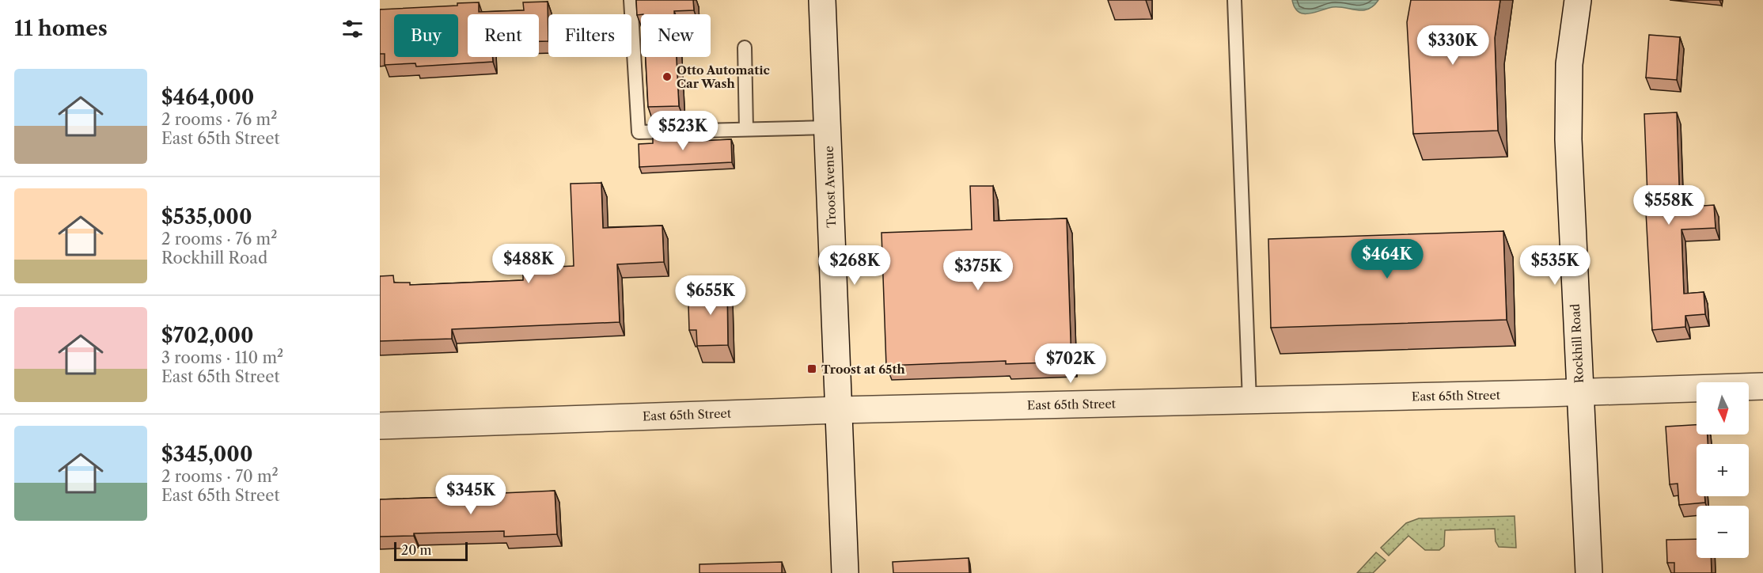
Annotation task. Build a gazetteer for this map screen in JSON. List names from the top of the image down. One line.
{"streets":{"street":["Troost Avenue","Rockhill Road","East 65th Street"]},"crossings":[["Troost Avenue","East 65th Street"],["Rockhill Road","East 65th Street"]],"places":{"other":["Otto Automatic Car Wash"],"transit":["Troost at 65th"]},"scale_bar":"20 m","north":"bottom","page":{"heading":"11 homes","chip":["Buy","Rent","Filters","New"],"price":["$330K","$523K","$558K","$464K","$488K","$268K","$535K","$375K","$655K","$702K","$345K"],"list":[{"name":"$464,000","note":"2 rooms · 76 m² · East 65th Street"},{"name":"$535,000","note":"2 rooms · 76 m² · Rockhill Road"},{"name":"$702,000","note":"3 rooms · 110 m² · East 65th Street"},{"name":"$345,000","note":"2 rooms · 70 m² · East 65th Street"}],"map_buttons":["+","−"],"scale":"20 m"}}
